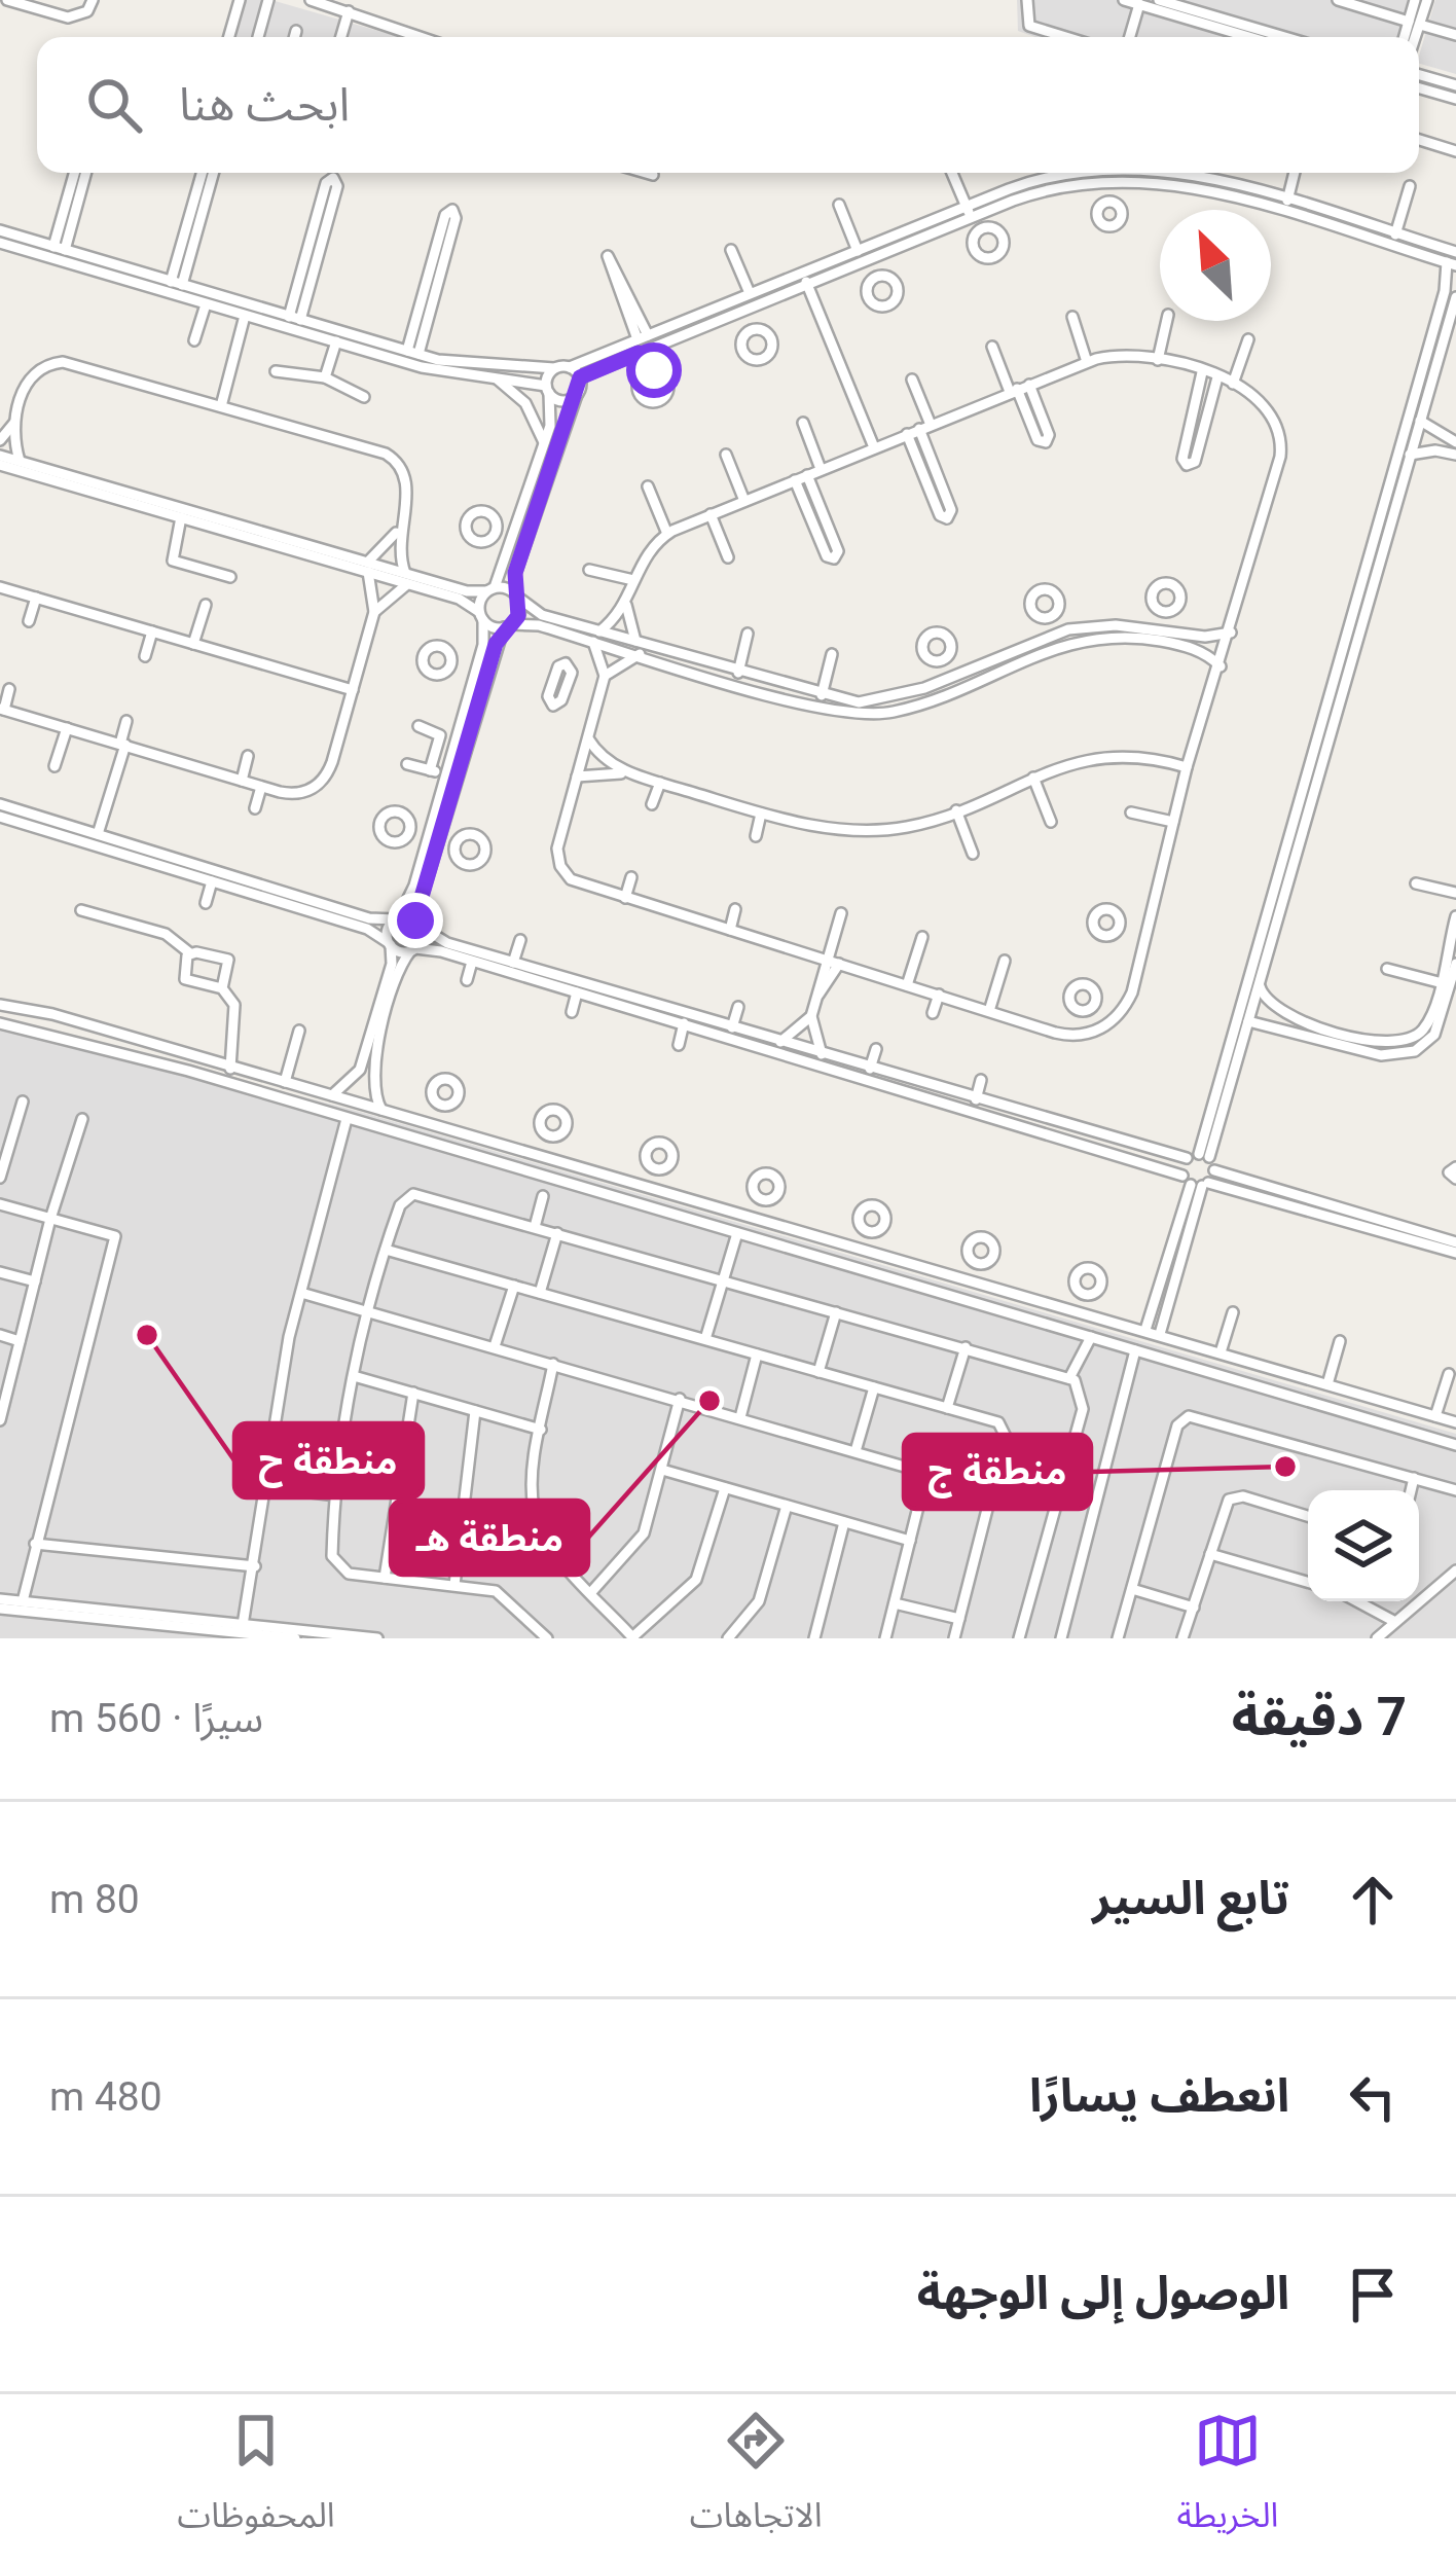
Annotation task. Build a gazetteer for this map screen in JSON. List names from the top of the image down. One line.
{"places":["منطقة ح","منطقة هـ","منطقة ج"],"north":"top left","page":{"search":"ابحث هنا","heading":["7 دقيقة","سيرًا · 560 m"],"list":[["تابع السير","80 m"],["انعطف يسارًا","480 m"],"الوصول إلى الوجهة"],"nav":["الخريطة","الاتجاهات","المحفوظات"]}}
